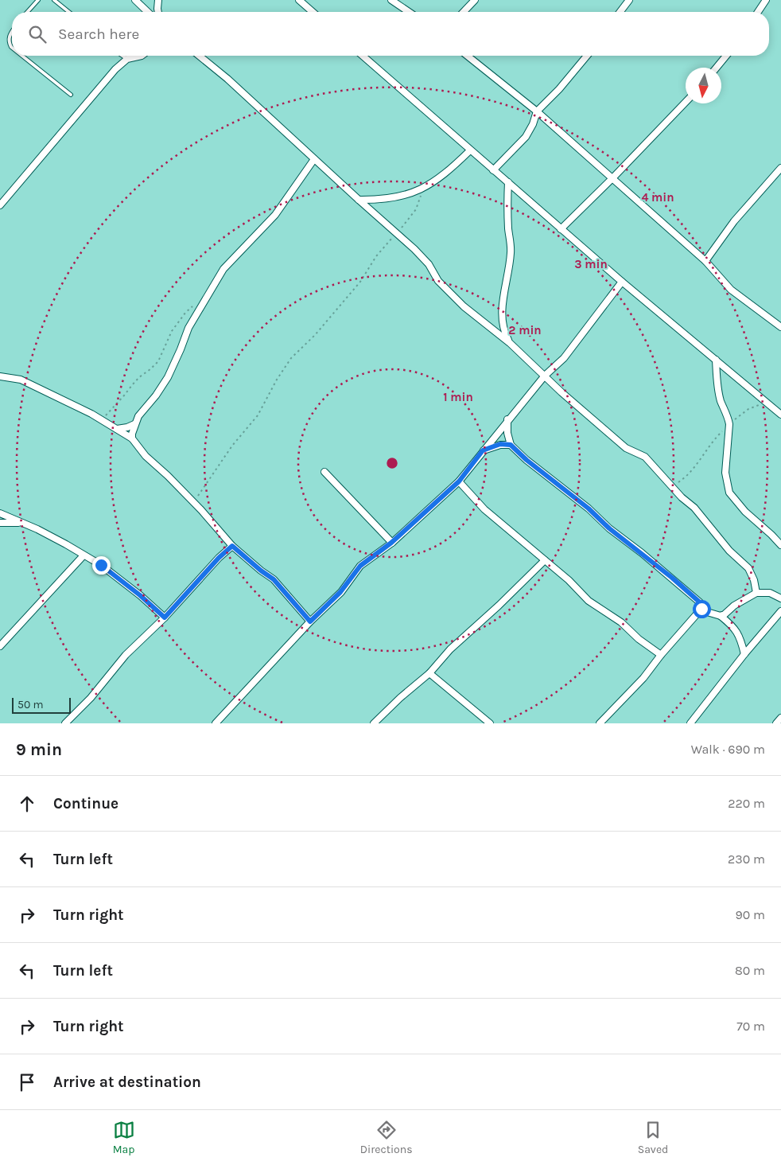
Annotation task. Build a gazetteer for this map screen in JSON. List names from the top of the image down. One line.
{"scale_bar":"50 m","north":"bottom","page":{"search":"Search here","scale":"50 m","heading":["9 min","Walk · 690 m"],"list":[["Continue","220 m"],["Turn left","230 m"],["Turn right","90 m"],["Turn left","80 m"],["Turn right","70 m"],"Arrive at destination"],"nav":["Map","Directions","Saved"]},"rings":["4 min","3 min","2 min","1 min"]}
